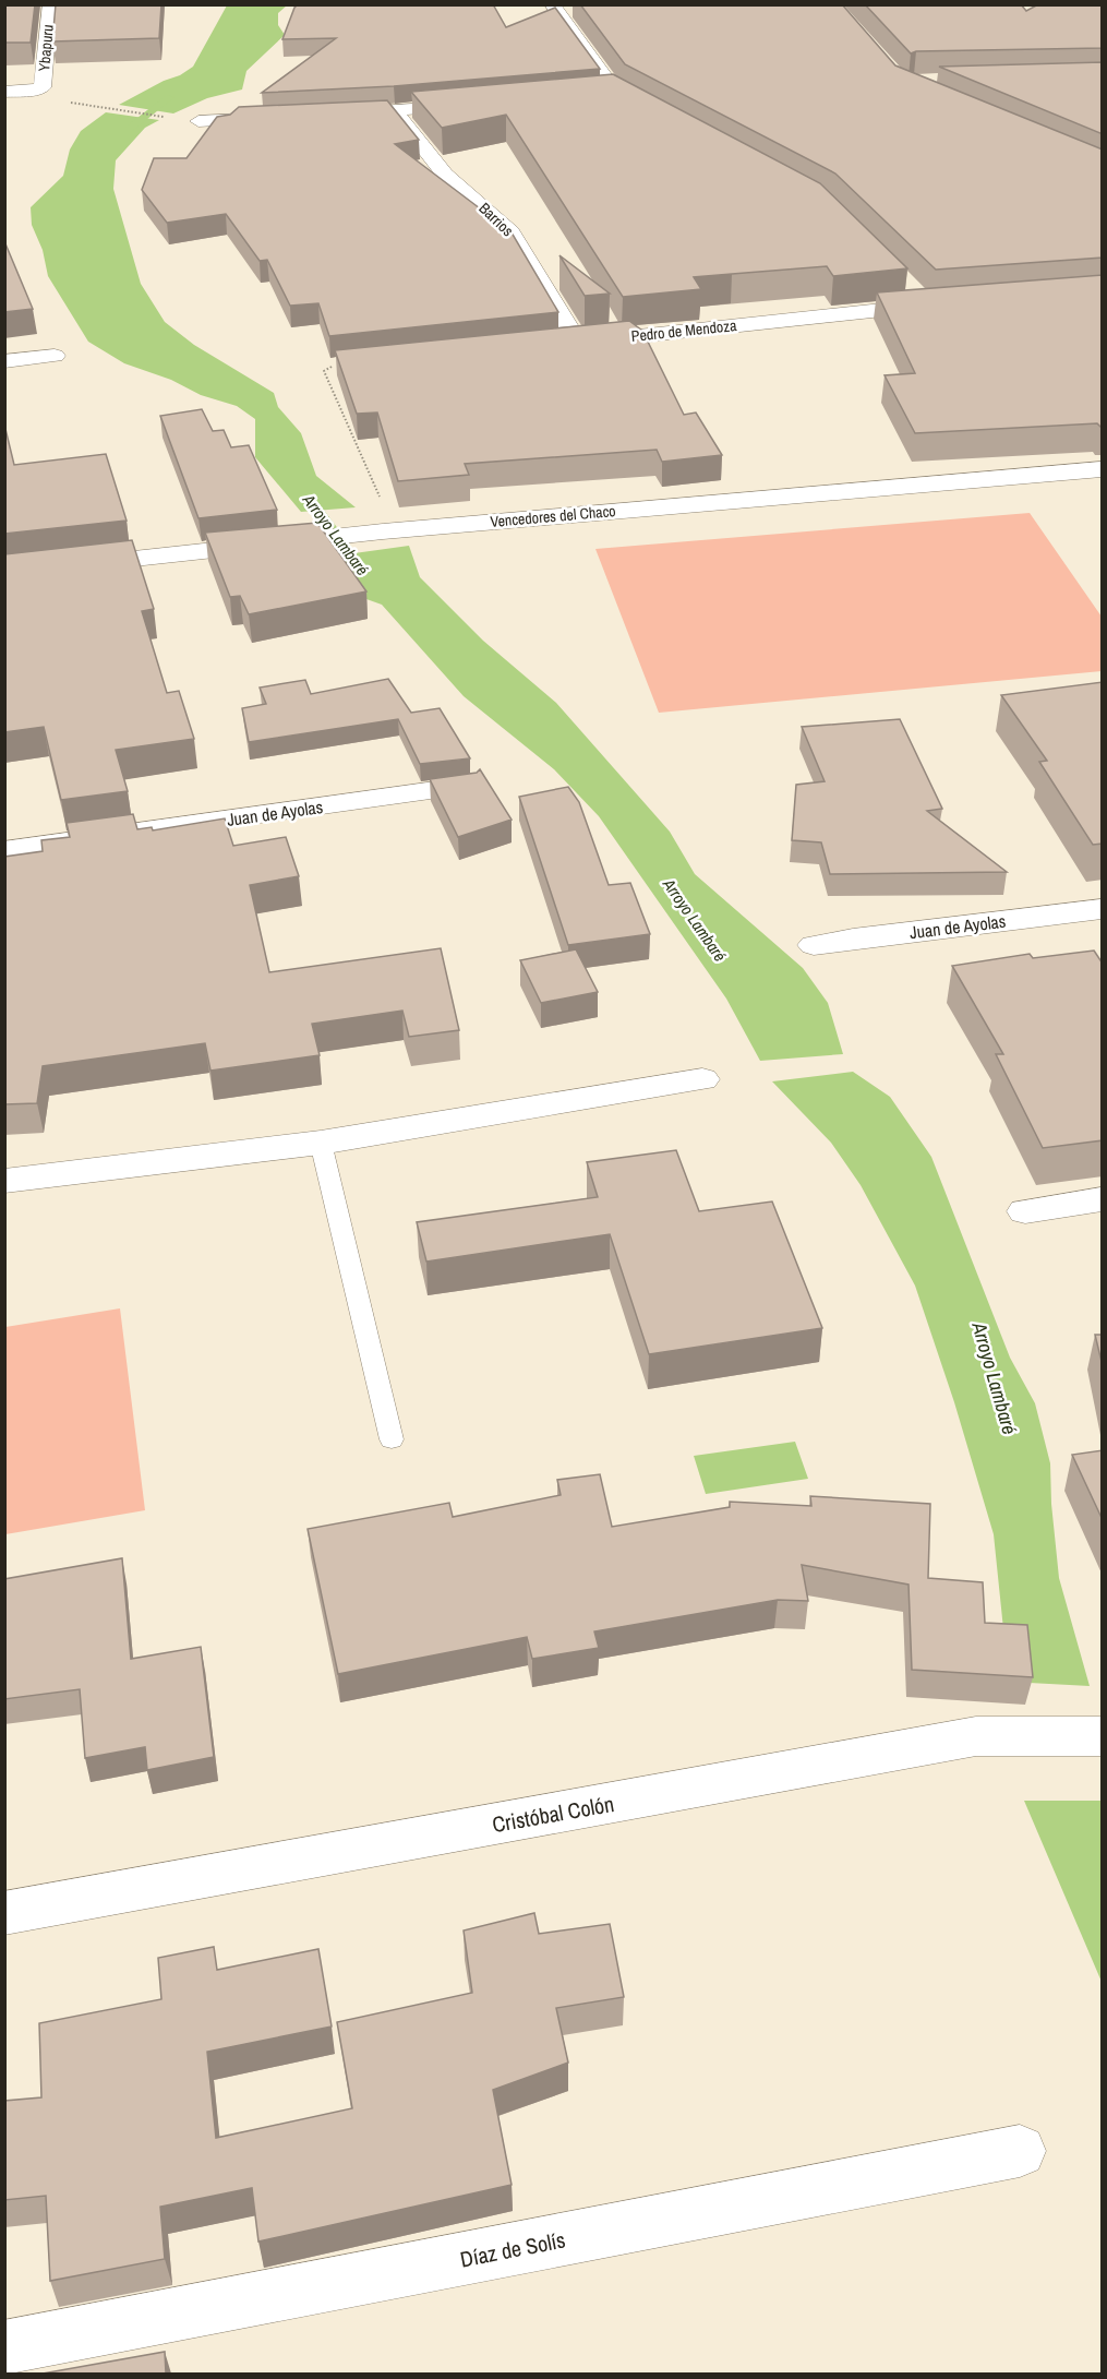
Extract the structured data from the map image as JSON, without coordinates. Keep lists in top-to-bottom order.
{
  "streets": {
    "street": [
      "Ybapuru",
      "Barrios",
      "Pedro de Mendoza",
      "Vencedores del Chaco",
      "Juan de Ayolas",
      "Cristóbal Colón",
      "Díaz de Solís"
    ]
  },
  "crossings": [
    ["Barrios", "Pedro de Mendoza"]
  ],
  "water": ["Arroyo Lambaré"]
}
